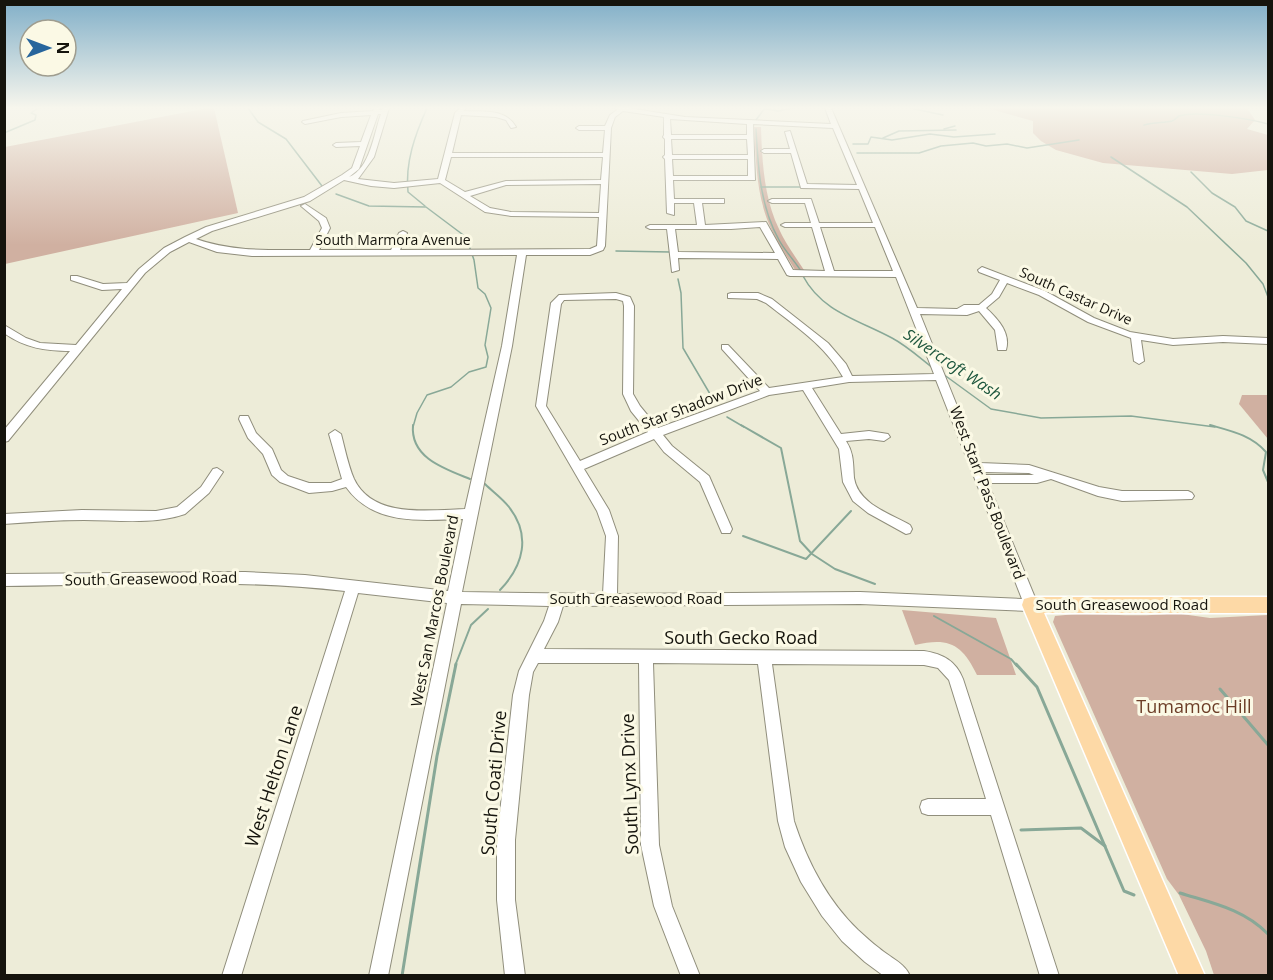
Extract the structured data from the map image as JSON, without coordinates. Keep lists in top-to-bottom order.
{
  "streets": {
    "main road": ["West Starr Pass Boulevard", "South Greasewood Road"],
    "street": [
      "South Marmora Avenue",
      "South Castar Drive",
      "South Star Shadow Drive",
      "West San Marcos Boulevard",
      "South Gecko Road",
      "West Helton Lane",
      "South Coati Drive",
      "South Lynx Drive"
    ]
  },
  "crossings": [
    ["South Marmora Avenue", "West San Marcos Boulevard"],
    ["South Star Shadow Drive", "West Starr Pass Boulevard"],
    ["West Starr Pass Boulevard", "South Greasewood Road"],
    ["South Greasewood Road", "West San Marcos Boulevard"],
    ["South Greasewood Road", "West Helton Lane"],
    ["South Greasewood Road", "South Coati Drive"],
    ["South Gecko Road", "South Coati Drive"],
    ["South Gecko Road", "South Lynx Drive"]
  ],
  "water": ["Silvercroft Wash"],
  "parks": ["Tumamoc Hill"],
  "north": "right"
}
